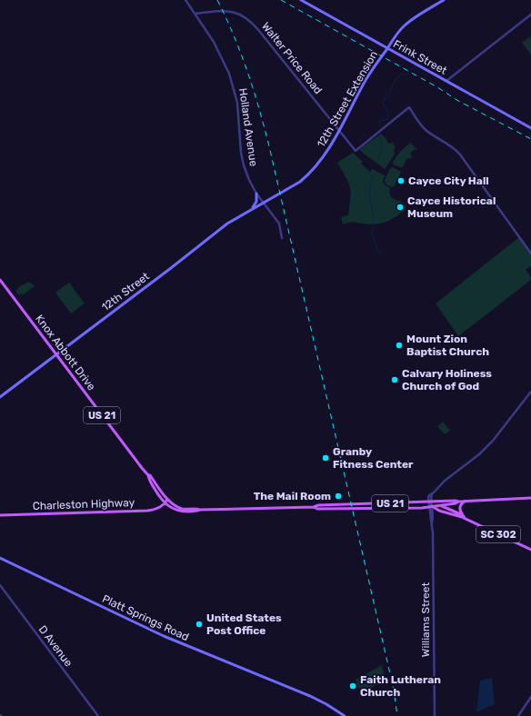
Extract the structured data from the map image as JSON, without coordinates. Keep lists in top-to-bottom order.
{
  "streets": {
    "main road": [
      "Frink Street",
      "12th Street Extension",
      "12th Street",
      "Knox Abbott Drive",
      "US 21",
      "Charleston Highway",
      "SC 302",
      "Platt Springs Road"
    ],
    "street": [
      "Walter Price Road",
      "Holland Avenue",
      "Williams Street",
      "D Avenue"
    ]
  },
  "crossings": [
    ["Frink Street", "12th Street Extension"],
    ["Walter Price Road", "12th Street Extension"],
    ["Walter Price Road", "Holland Avenue"],
    ["12th Street Extension", "Holland Avenue"],
    ["12th Street Extension", "12th Street"],
    ["Holland Avenue", "12th Street"],
    ["12th Street", "Knox Abbott Drive"],
    ["Knox Abbott Drive", "US 21"],
    ["US 21", "Charleston Highway"],
    ["US 21", "SC 302"],
    ["US 21", "Williams Street"],
    ["SC 302", "Williams Street"]
  ],
  "places": [
    "Cayce City Hall",
    "Cayce Historical Museum",
    "Mount Zion Baptist Church",
    "Calvary Holiness Church of God",
    "Granby Fitness Center",
    "The Mail Room",
    "United States Post Office",
    "Faith Lutheran Church"
  ]
}
